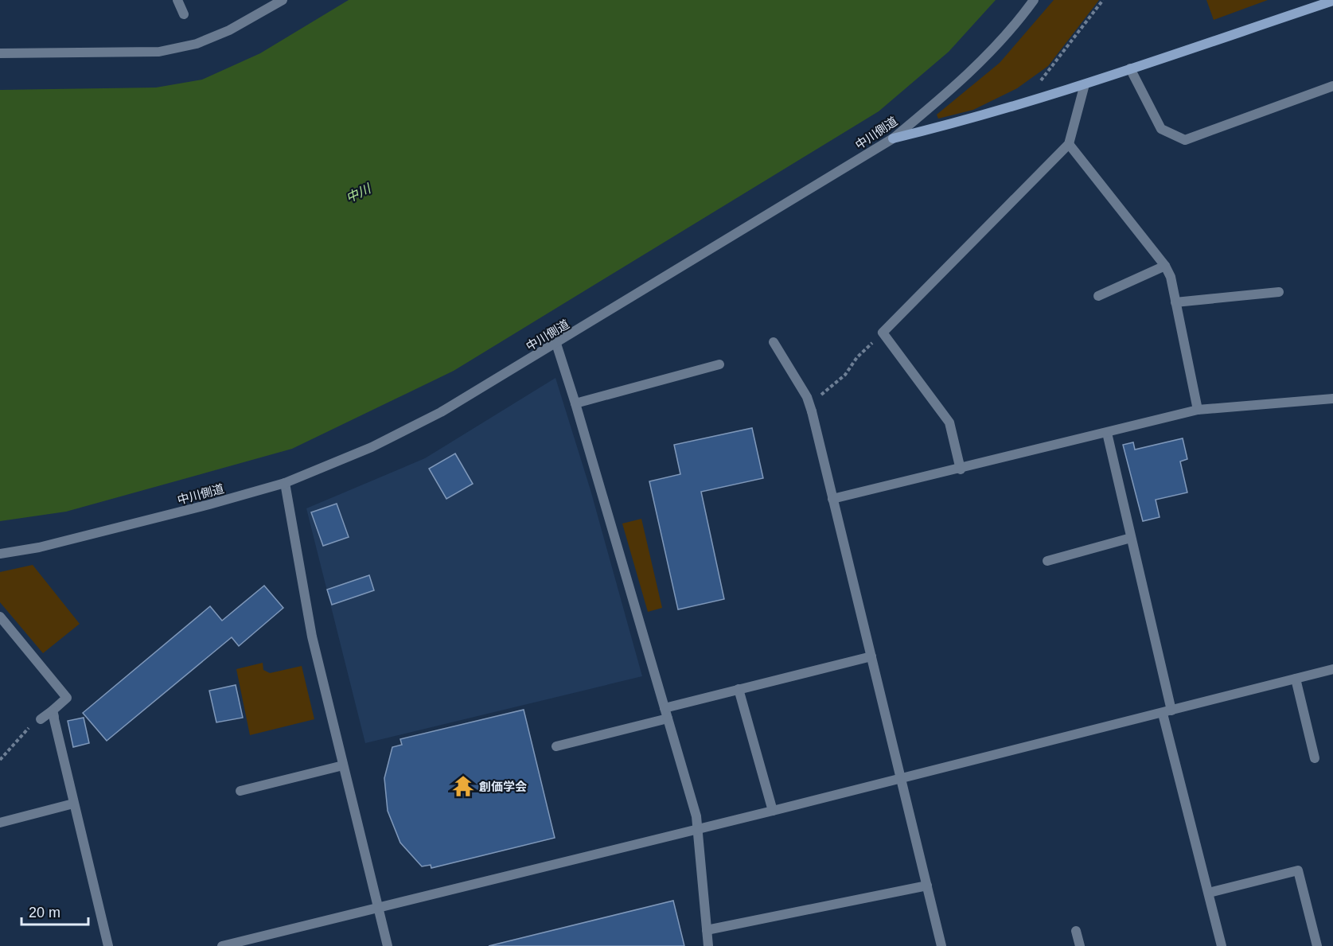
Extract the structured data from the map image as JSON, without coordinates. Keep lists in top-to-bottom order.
{
  "streets": {
    "street": ["中川側道"]
  },
  "water": ["中川"],
  "places": {
    "temple": ["創価学会"]
  },
  "scale_bar": "20 m"
}
